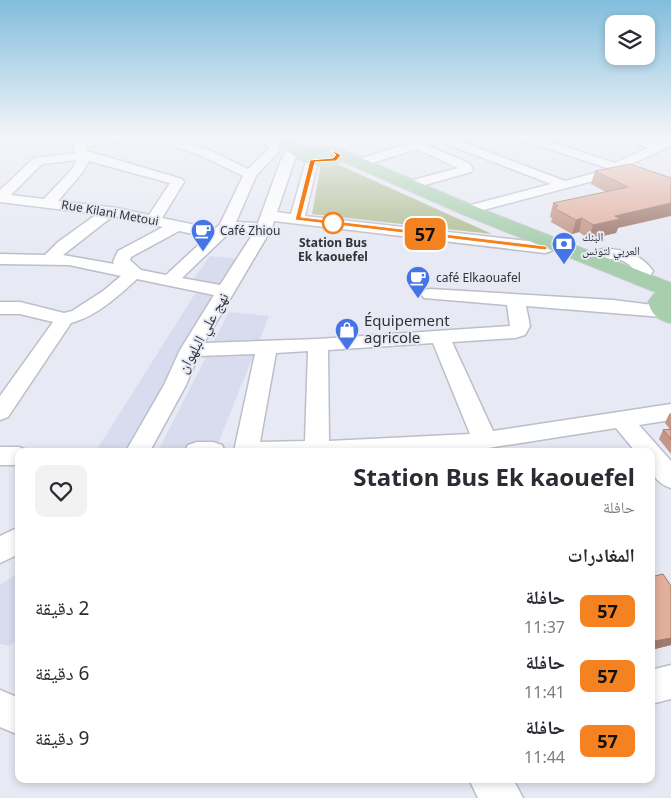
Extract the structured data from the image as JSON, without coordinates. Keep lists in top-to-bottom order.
{
  "streets": {
    "street": ["Rue Kilani Metoui", "نهج علي البلهوان"]
  },
  "crossings": [
    ["Rue Kilani Metoui", "نهج علي البلهوان"]
  ],
  "places": {
    "other": ["Station Bus Ek kaouefel"],
    "cafe": ["Café Zhiou", "café Elkaouafel"],
    "bank": ["البنك العربي لتونس"],
    "shop": ["Équipement agricole"]
  },
  "lines": ["bus line 57"],
  "page": {
    "on_map": "57",
    "heading": [
      ["Station Bus Ek kaouefel", "حافلة"],
      "المغادرات"
    ],
    "list": [
      {
        "mark": "57",
        "name": "حافلة",
        "note": "11:37",
        "value": "2 دقيقة"
      },
      {
        "mark": "57",
        "name": "حافلة",
        "note": "11:41",
        "value": "6 دقيقة"
      },
      {
        "mark": "57",
        "name": "حافلة",
        "note": "11:44",
        "value": "9 دقيقة"
      }
    ]
  }
}
